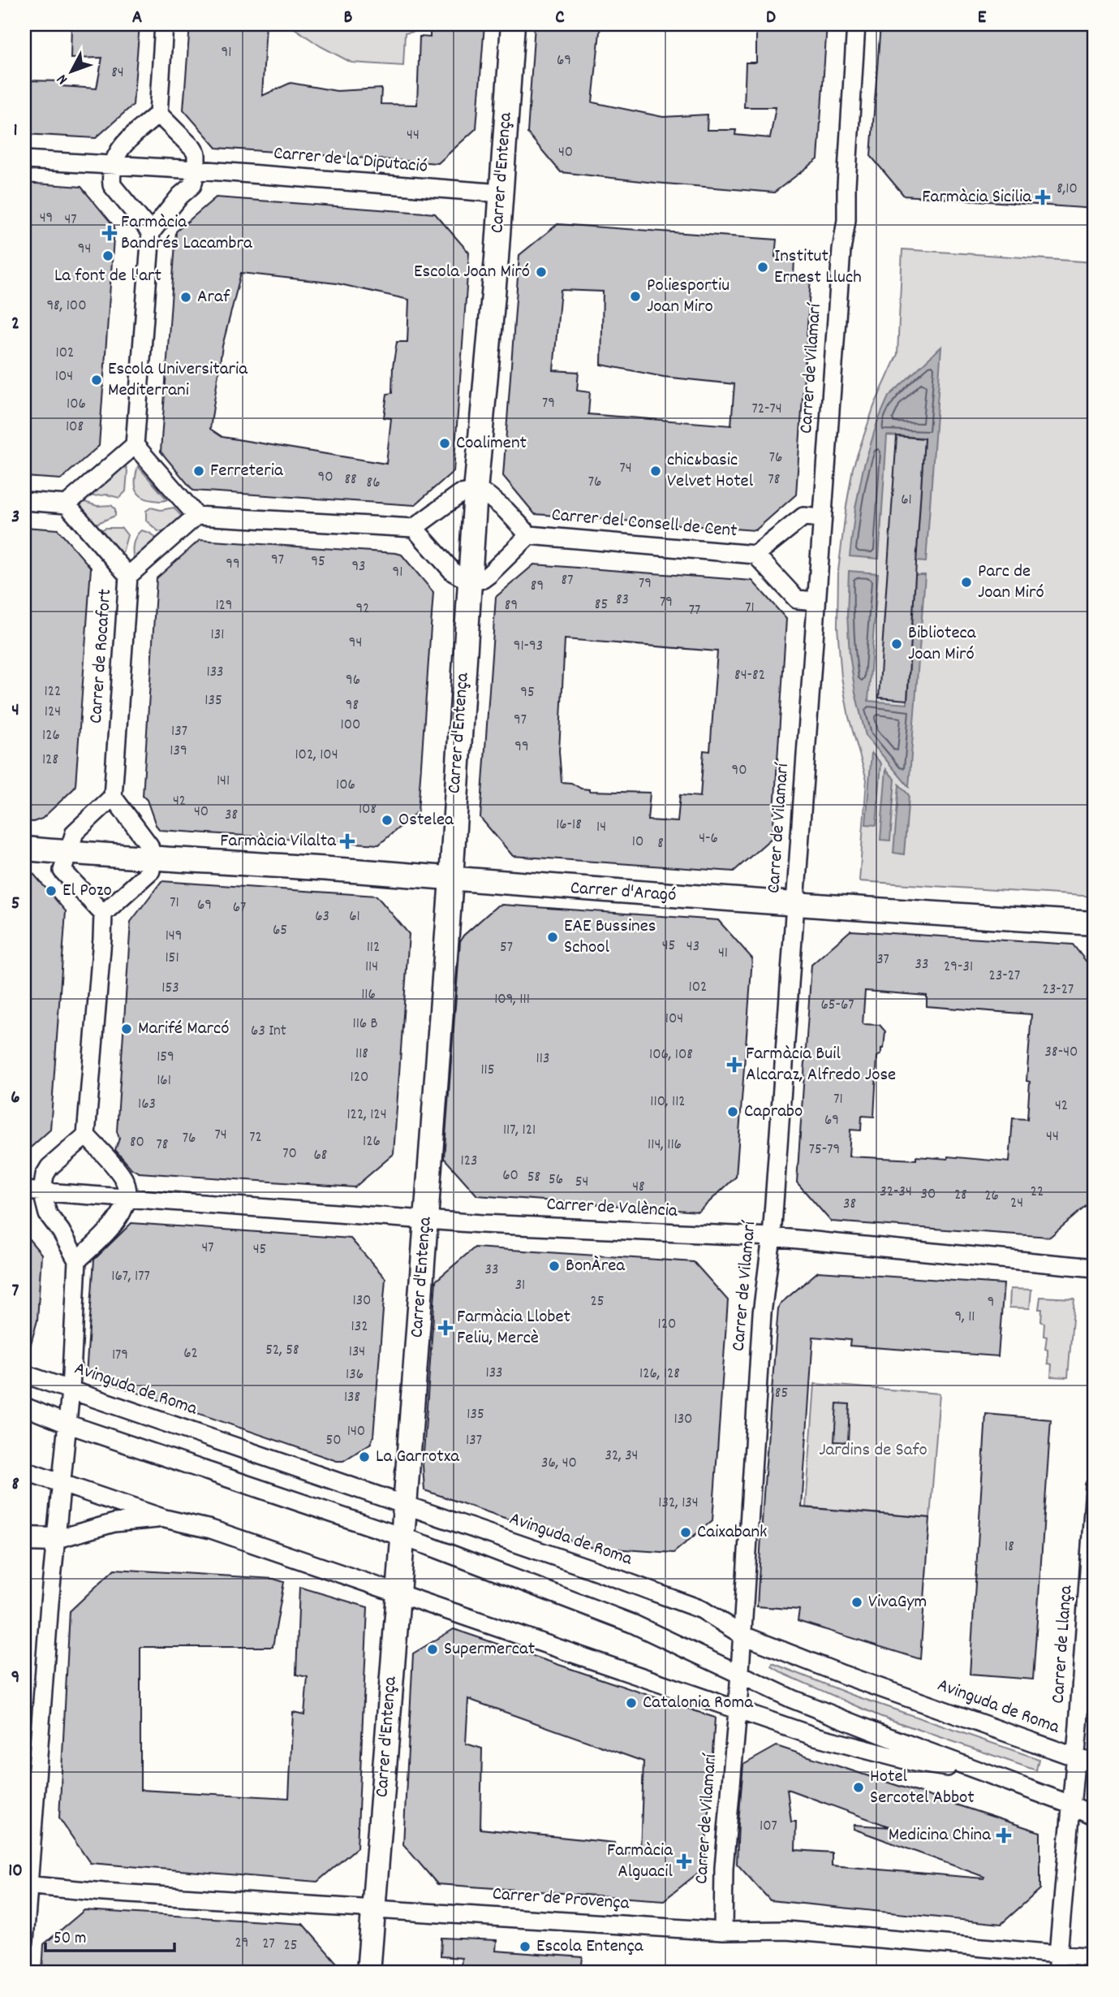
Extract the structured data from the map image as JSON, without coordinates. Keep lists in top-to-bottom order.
{
  "streets": {
    "main road": ["Carrer d'Entença", "Carrer d'Aragó"],
    "street": [
      "Carrer de la Diputació",
      "Carrer de Vilamarí",
      "Carrer del Consell de Cent",
      "Carrer de Rocafort",
      "Carrer de València",
      "Avinguda de Roma",
      "Carrer de Llança",
      "Carrer de Provença"
    ]
  },
  "crossings": [
    ["Carrer de la Diputació", "Carrer d'Entença"],
    ["Carrer d'Entença", "Carrer del Consell de Cent"],
    ["Carrer d'Entença", "Carrer d'Aragó"],
    ["Carrer d'Entença", "Carrer de València"],
    ["Carrer d'Entença", "Avinguda de Roma"],
    ["Carrer d'Entença", "Carrer de Provença"],
    ["Carrer de Vilamarí", "Carrer del Consell de Cent"],
    ["Carrer de Vilamarí", "Carrer d'Aragó"],
    ["Carrer de Vilamarí", "Carrer de València"],
    ["Carrer de Vilamarí", "Avinguda de Roma"],
    ["Carrer de Vilamarí", "Carrer de Provença"],
    ["Avinguda de Roma", "Carrer de Llança"],
    ["Carrer de Llança", "Carrer de Provença"]
  ],
  "parks": ["Jardins de Safo"],
  "places": {
    "health": [
      "Farmàcia Sicilia",
      "Farmàcia Bandrés Lacambra",
      "Farmàcia Vilalta",
      "Farmàcia Buil Alcaraz, Alfredo Jose",
      "Farmàcia Llobet Feliu, Mercè",
      "Medicina China",
      "Farmàcia Alguacil"
    ],
    "other": [
      "La font de l'art",
      "Institut Ernest Lluch",
      "Escola Joan Miró",
      "Poliesportiu Joan Miro",
      "Araf",
      "Escola Universitaria Mediterrani",
      "Coaliment",
      "Ferreteria",
      "chic&basic Velvet Hotel",
      "Parc de Joan Miró",
      "Biblioteca Joan Miró",
      "Ostelea",
      "El Pozo",
      "EAE Bussines School",
      "Marifé Marcó",
      "Caprabo",
      "BonÀrea",
      "La Garrotxa",
      "Caixabank",
      "VivaGym",
      "Supermercat",
      "Catalonia Roma",
      "Hotel Sercotel Abbot",
      "Escola Entença"
    ]
  },
  "house_numbers": [
    "91",
    "69",
    "84",
    "44",
    "40",
    "8,10",
    "49",
    "47",
    "94",
    "98, 100",
    "102",
    "104",
    "79",
    "106",
    "72-74",
    "108",
    "76",
    "74",
    "90",
    "88",
    "78",
    "76",
    "86",
    "61",
    "97",
    "95",
    "99",
    "93",
    "91",
    "87",
    "79",
    "89",
    "83",
    "79",
    "85",
    "129",
    "89",
    "71",
    "92",
    "77",
    "131",
    "94",
    "91-93",
    "133",
    "84-82",
    "96",
    "122",
    "95",
    "135",
    "98",
    "124",
    "97",
    "100",
    "137",
    "126",
    "99",
    "139",
    "102, 104",
    "128",
    "90",
    "141",
    "106",
    "42",
    "108",
    "40",
    "38",
    "16-18",
    "14",
    "4-6",
    "10",
    "8",
    "71",
    "69",
    "67",
    "63",
    "61",
    "65",
    "149",
    "45",
    "43",
    "112",
    "57",
    "41",
    "151",
    "37",
    "33",
    "114",
    "29-31",
    "23-27",
    "102",
    "153",
    "23-27",
    "116",
    "109, 111",
    "65-67",
    "104",
    "116 B",
    "63 Int",
    "38-40",
    "118",
    "106, 108",
    "159",
    "113",
    "115",
    "120",
    "161",
    "71",
    "110, 112",
    "163",
    "42",
    "122, 124",
    "69",
    "117, 121",
    "74",
    "44",
    "72",
    "76",
    "126",
    "80",
    "78",
    "114, 116",
    "75-79",
    "70",
    "68",
    "123",
    "60",
    "58",
    "56",
    "54",
    "48",
    "32-34",
    "22",
    "30",
    "28",
    "26",
    "24",
    "38",
    "47",
    "45",
    "33",
    "167, 177",
    "31",
    "130",
    "25",
    "9",
    "9, 11",
    "120",
    "132",
    "52, 58",
    "134",
    "62",
    "179",
    "133",
    "126, 128",
    "136",
    "85",
    "138",
    "135",
    "130",
    "140",
    "50",
    "137",
    "32, 34",
    "36, 40",
    "132, 134",
    "18",
    "107",
    "29",
    "27",
    "25"
  ],
  "scale_bar": "50 m",
  "north": "bottom left",
  "grid": {
    "columns": [
      "A",
      "B",
      "C",
      "D",
      "E"
    ],
    "rows": [
      "1",
      "2",
      "3",
      "4",
      "5",
      "6",
      "7",
      "8",
      "9",
      "10"
    ]
  }
}
